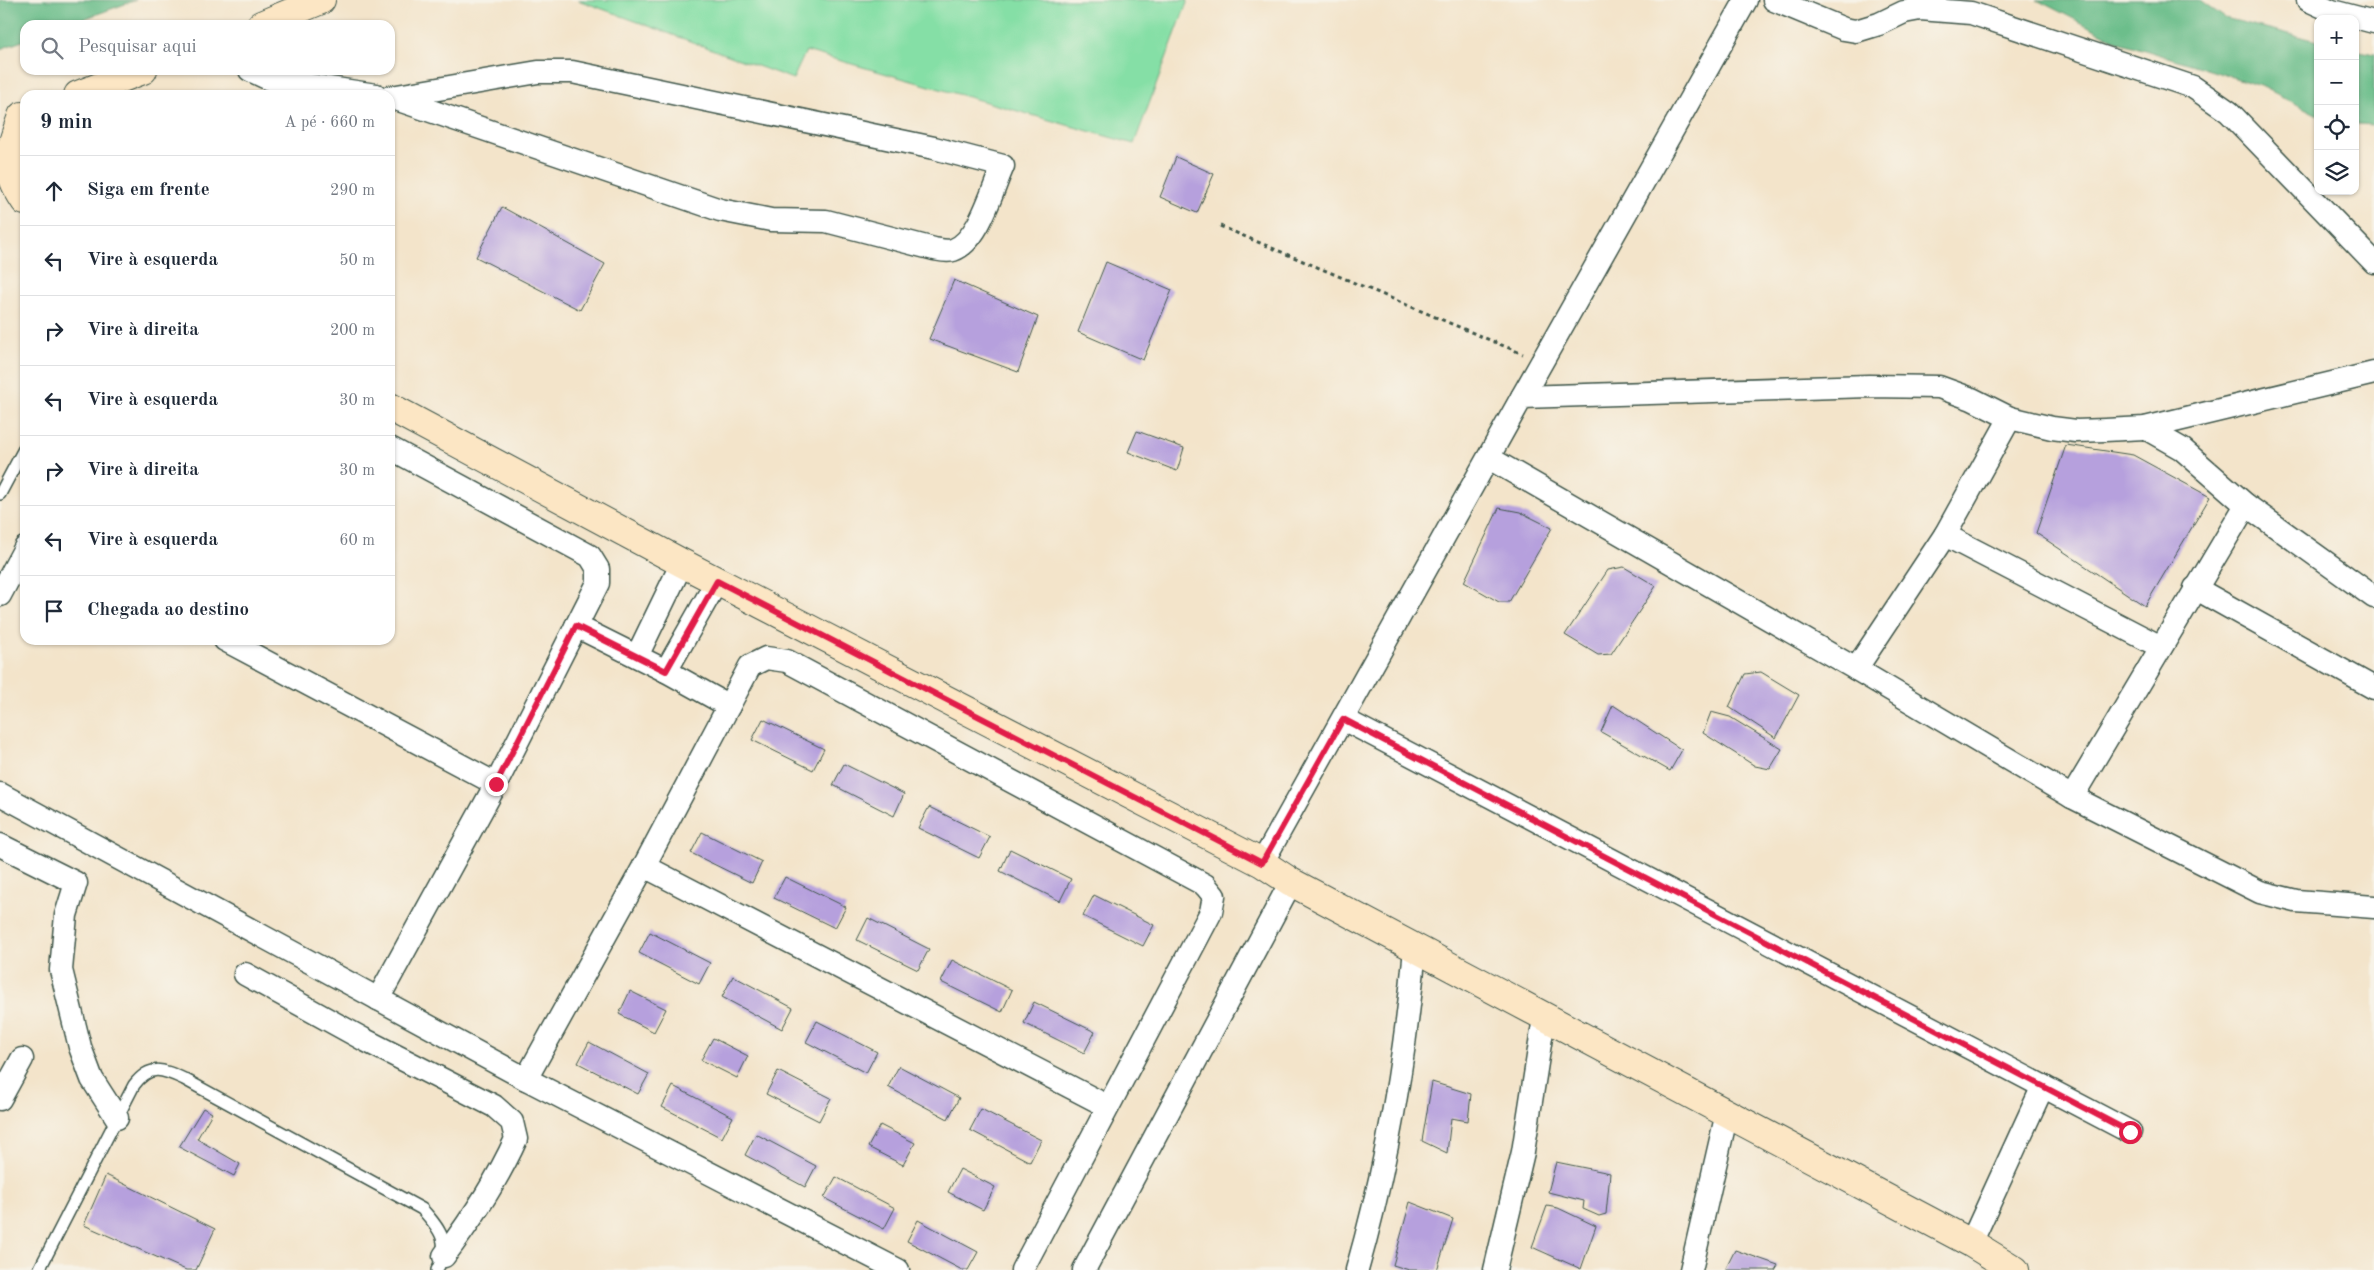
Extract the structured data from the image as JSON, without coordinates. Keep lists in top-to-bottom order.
{
  "page": {
    "map_buttons": ["+", "−"],
    "search": "Pesquisar aqui",
    "heading": ["9 min", "A pé · 660 m"],
    "list": [
      ["Siga em frente", "290 m"],
      ["Vire à esquerda", "50 m"],
      ["Vire à direita", "200 m"],
      ["Vire à esquerda", "30 m"],
      ["Vire à direita", "30 m"],
      ["Vire à esquerda", "60 m"],
      "Chegada ao destino"
    ]
  }
}
